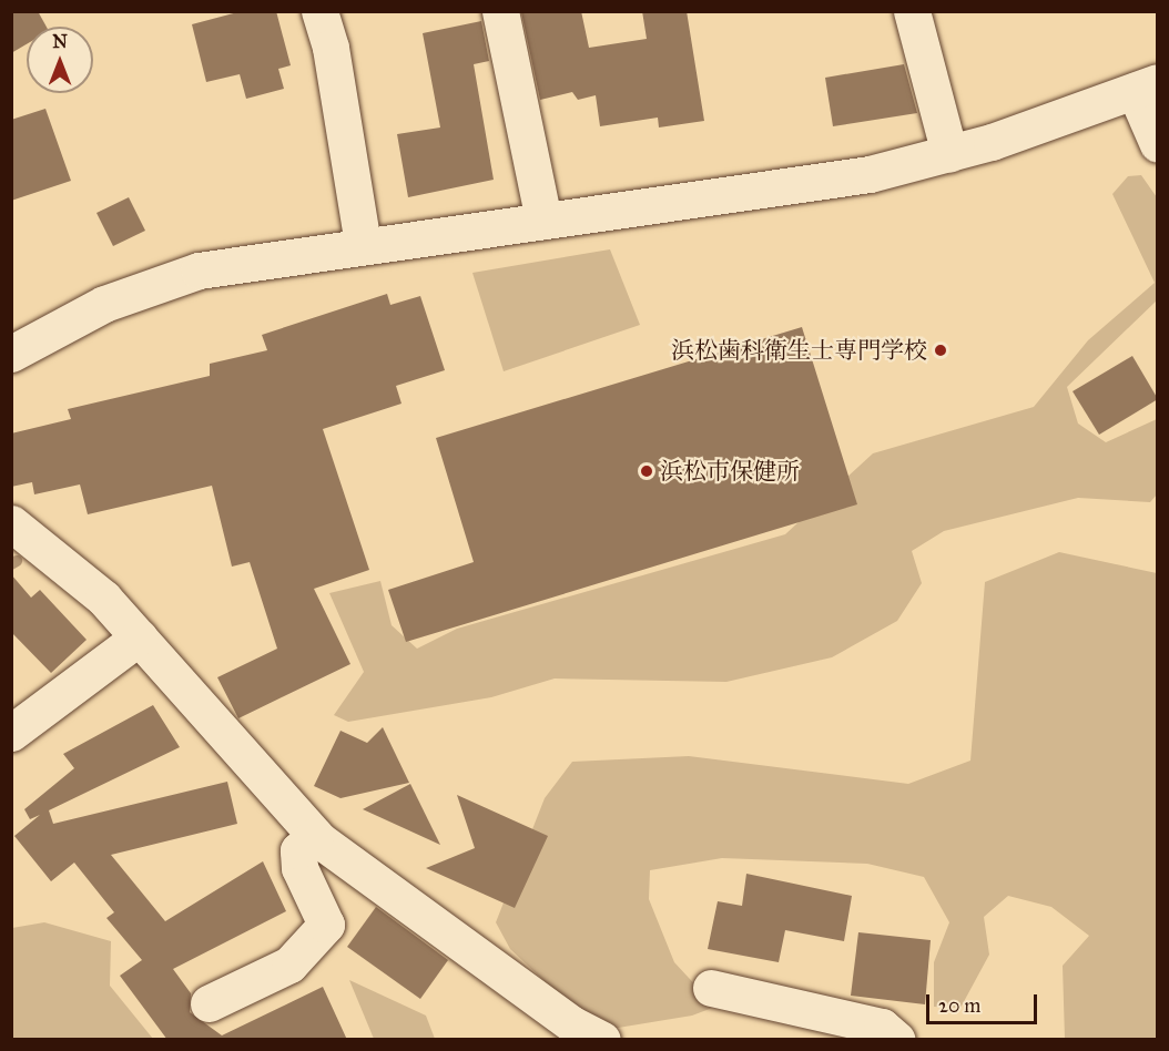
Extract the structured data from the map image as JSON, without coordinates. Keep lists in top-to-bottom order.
{
  "places": ["浜松歯科衛生士専門学校", "浜松市保健所"],
  "scale_bar": "20 m",
  "north": "top"
}
